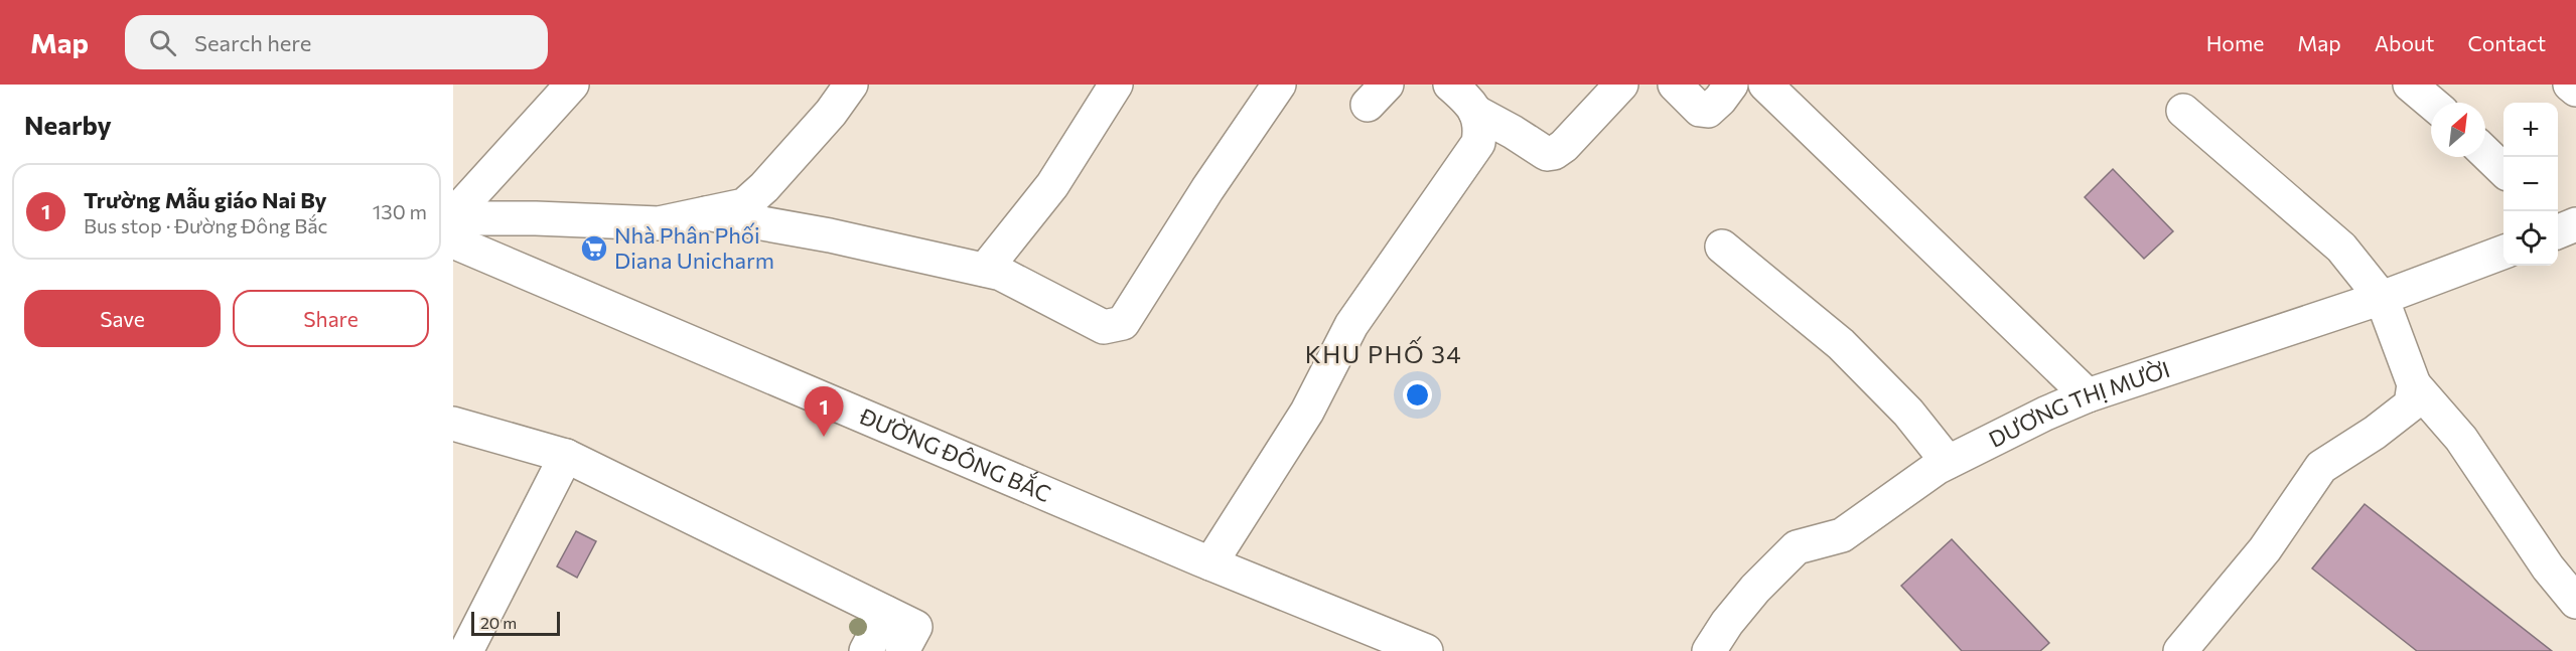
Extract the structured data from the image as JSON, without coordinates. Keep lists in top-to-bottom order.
{
  "streets": {
    "street": ["DƯƠNG THỊ MƯỜI", "ĐƯỜNG ĐÔNG BẮC"]
  },
  "districts": ["KHU PHỐ 34"],
  "places": {
    "supermarket": ["Nhà Phân Phối Diana Unicharm"]
  },
  "scale_bar": "20 m",
  "north": "top right",
  "page": {
    "header": "Map",
    "search": "Search here",
    "nav": [
      "Home",
      "Map",
      "About",
      "Contact"
    ],
    "heading": "Nearby",
    "map_buttons": ["+", "−"],
    "list": [
      {
        "mark": "1",
        "name": "Trường Mẫu giáo Nai By",
        "note": "Bus stop · Đường Đông Bắc",
        "value": "130 m"
      }
    ],
    "buttons": ["Save", "Share"],
    "pins": "1",
    "scale": "20 m"
  }
}
